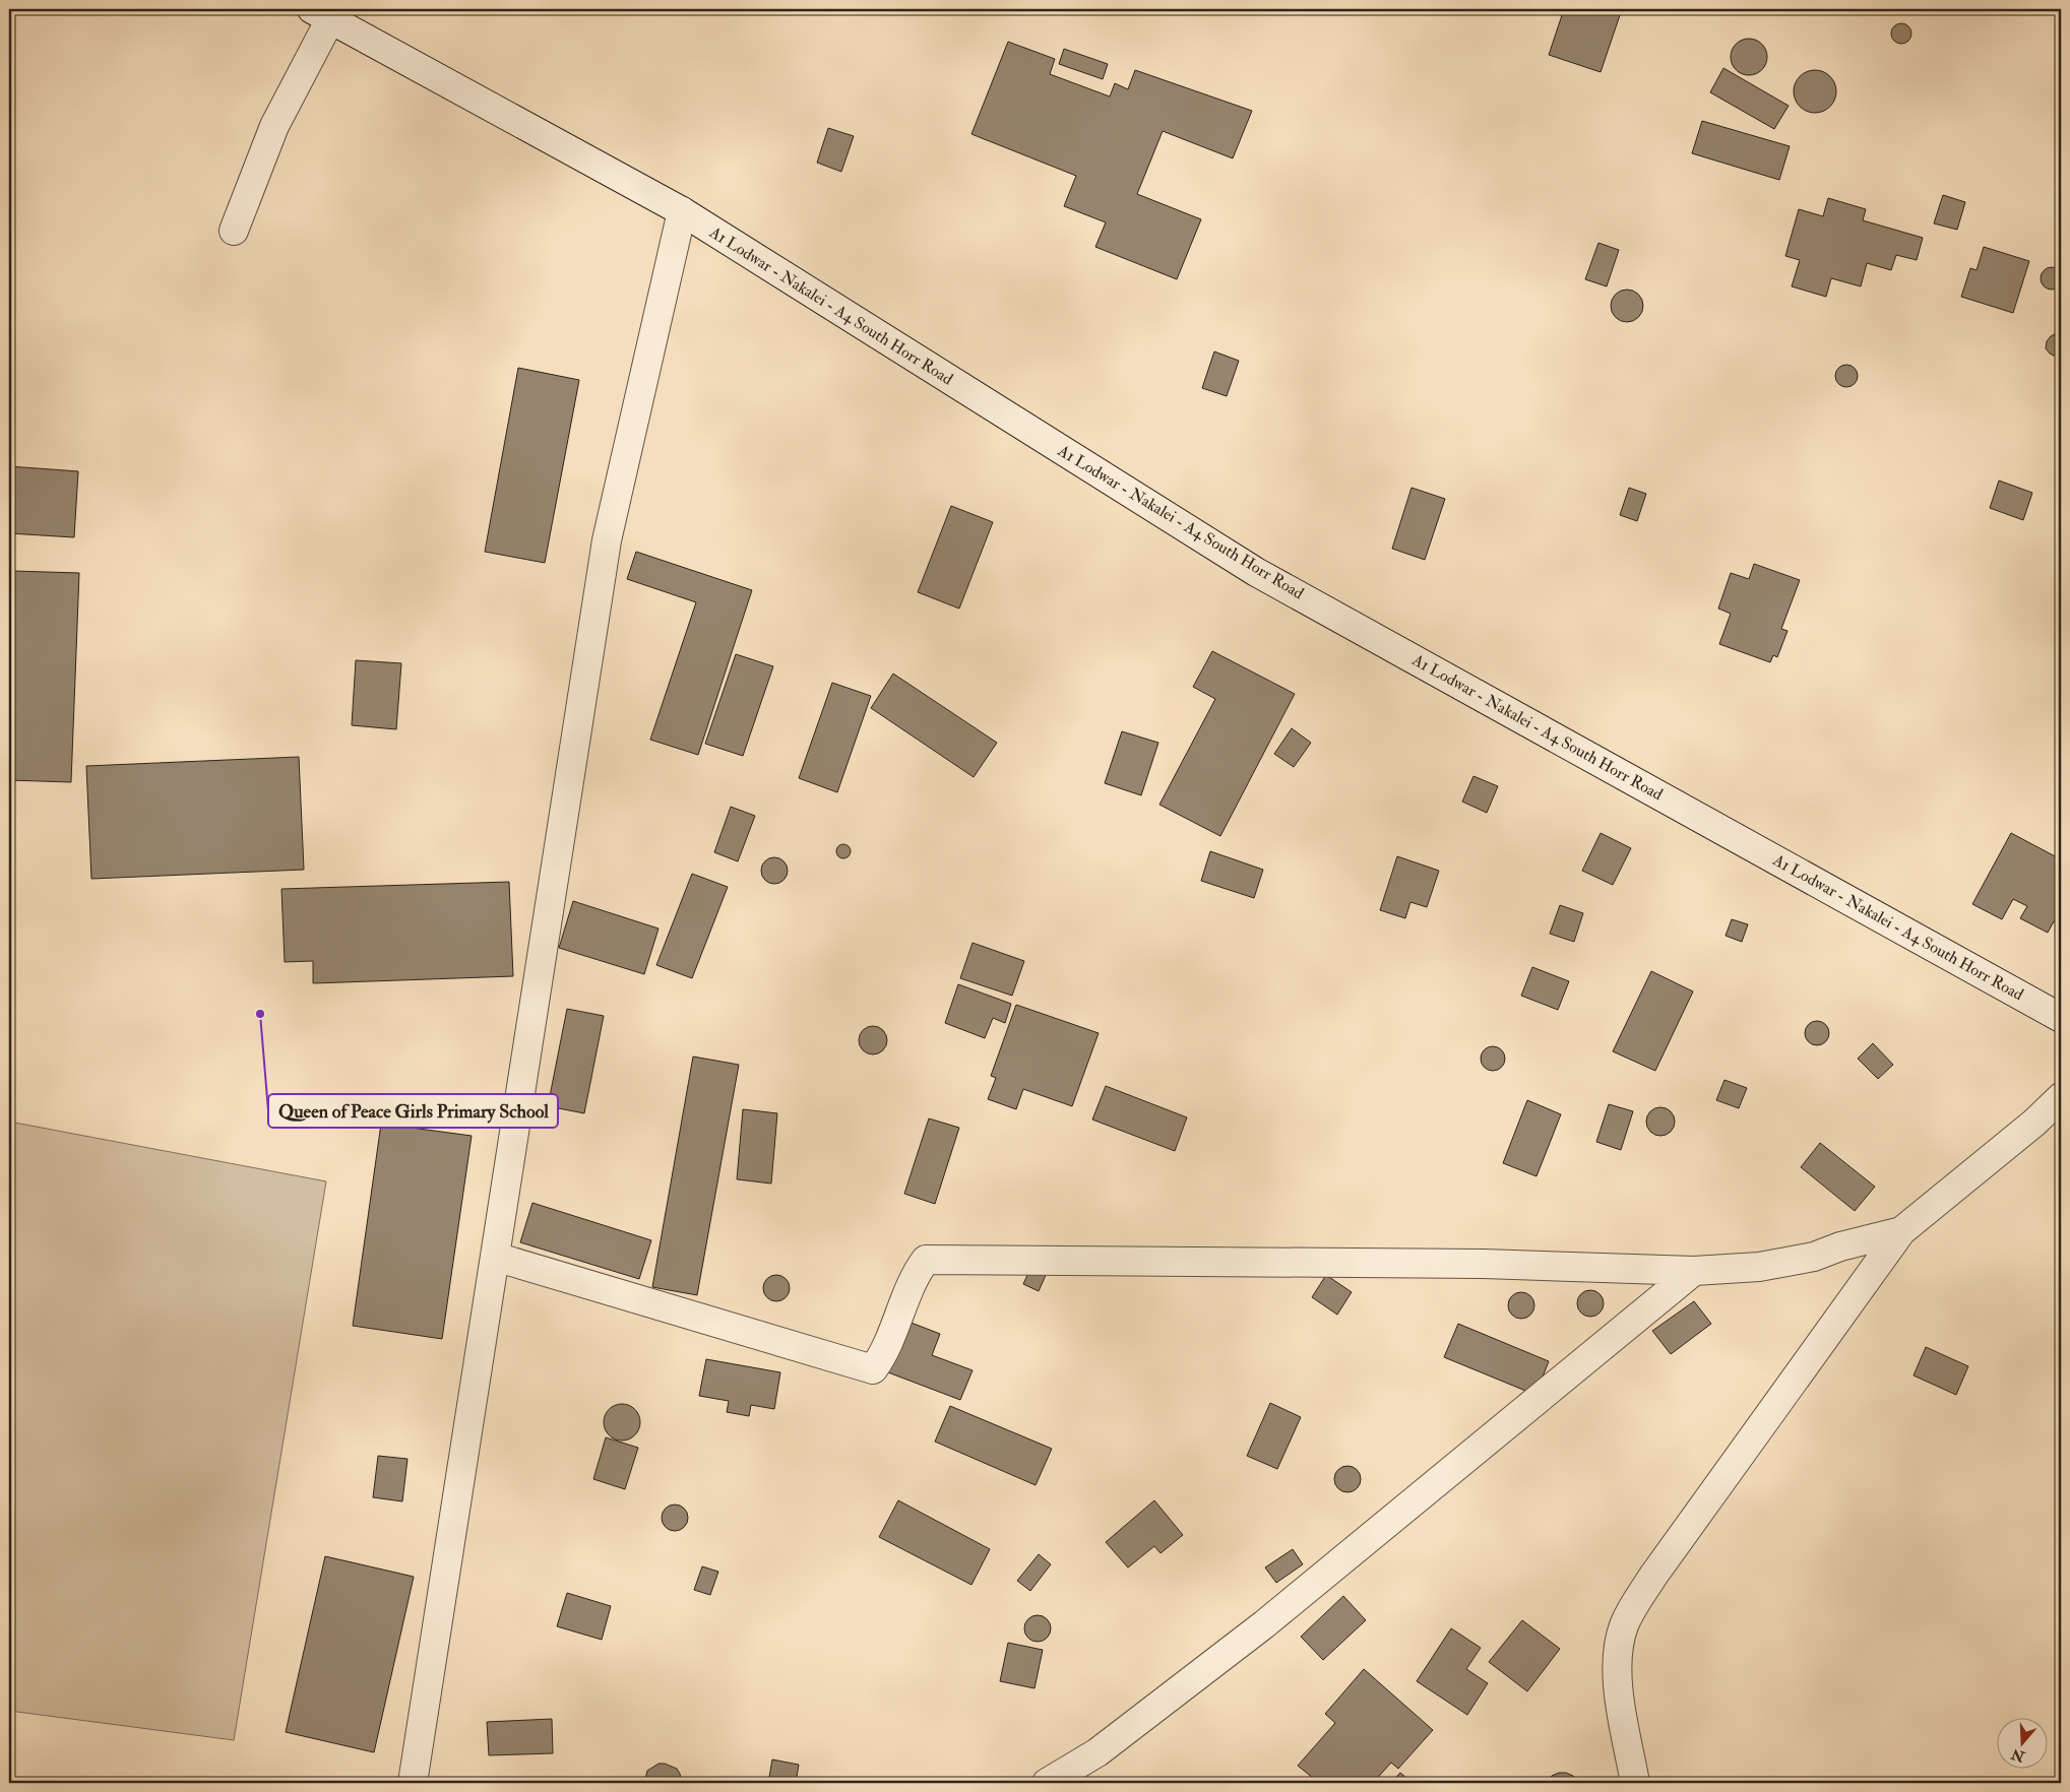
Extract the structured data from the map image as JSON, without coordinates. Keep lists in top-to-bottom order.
{
  "streets": {
    "street": ["A1 Lodwar - Nakalei - A4 South Horr Road"]
  },
  "places": ["Queen of Peace Girls Primary School"],
  "north": "bottom"
}
